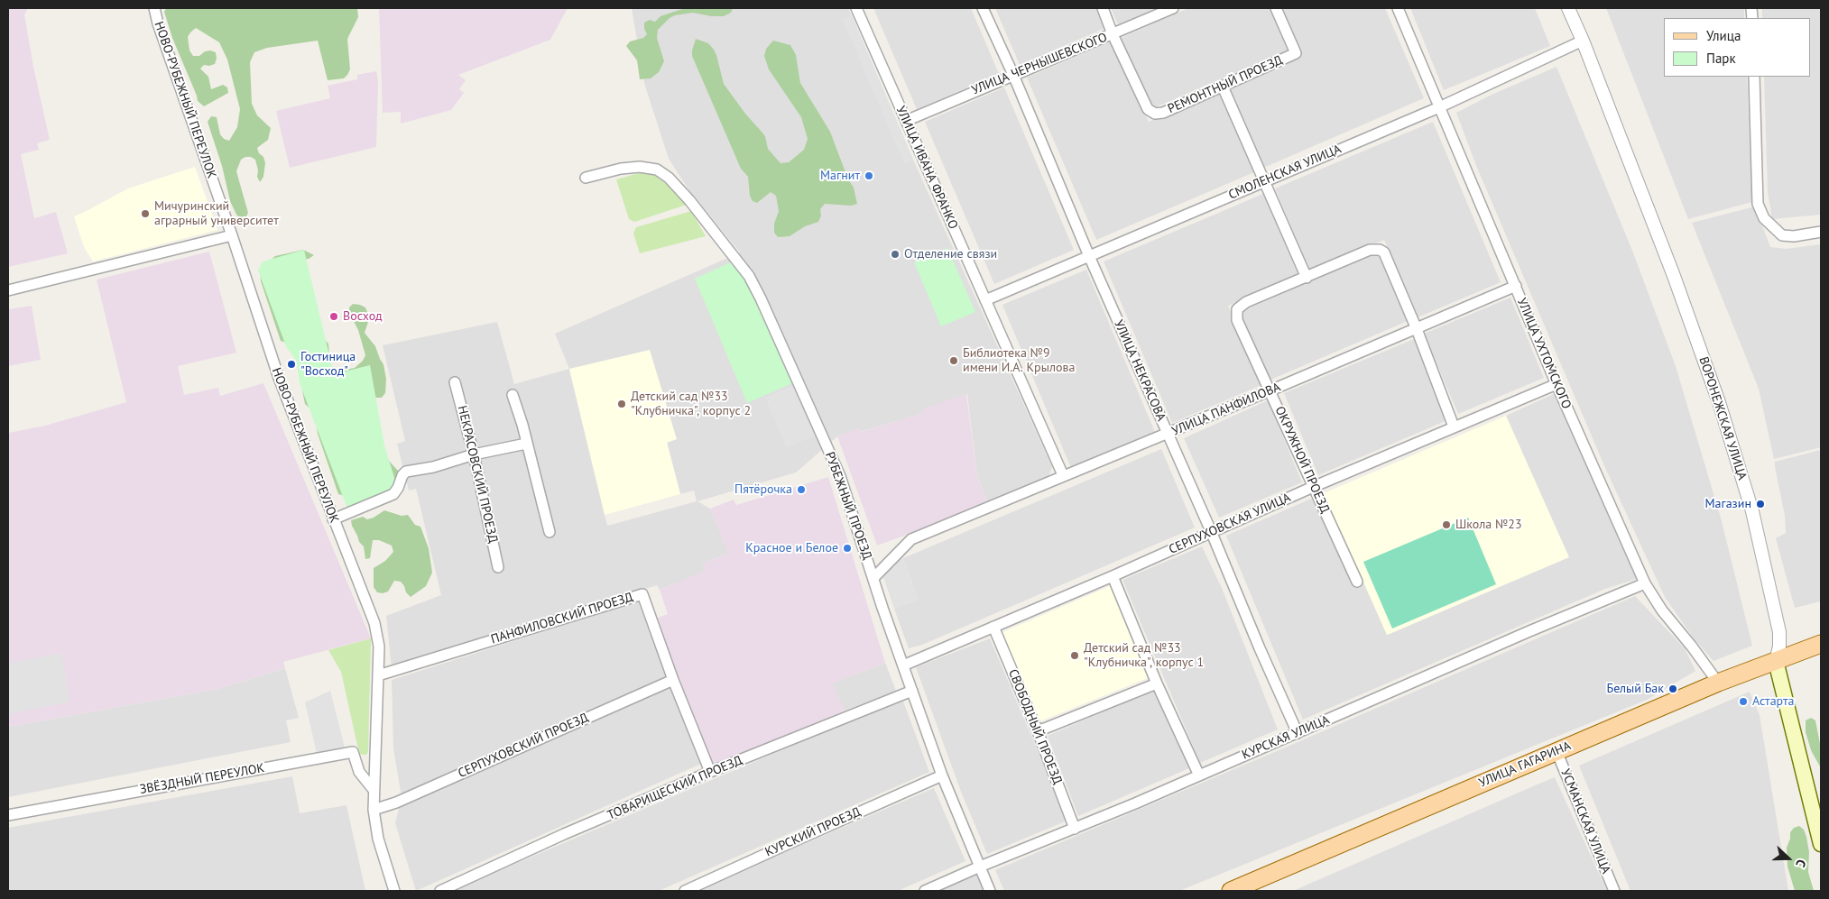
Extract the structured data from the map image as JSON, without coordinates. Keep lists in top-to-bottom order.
{
  "streets": {
    "main road": ["ВОРОНЕЖСКАЯ УЛИЦА", "УЛИЦА ГАГАРИНА"],
    "street": [
      "УЛИЦА ЧЕРНЫШЕВСКОГО",
      "РЕМОНТНЫЙ ПРОЕЗД",
      "НОВО-РУБЕЖНЫЙ ПЕРЕУЛОК",
      "УЛИЦА ИВАНА ФРАНКО",
      "СМОЛЕНСКАЯ УЛИЦА",
      "УЛИЦА УХТОМСКОГО",
      "УЛИЦА НЕКРАСОВА",
      "УЛИЦА ПАНФИЛОВА",
      "ОКРУЖНОЙ ПРОЕЗД",
      "НЕКРАСОВСКИЙ ПРОЕЗД",
      "РУБЕЖНЫЙ ПРОЕЗД",
      "СЕРПУХОВСКАЯ УЛИЦА",
      "ПАНФИЛОВСКИЙ ПРОЕЗД",
      "СВОБОДНЫЙ ПРОЕЗД",
      "КУРСКАЯ УЛИЦА",
      "СЕРПУХОВСКИЙ ПРОЕЗД",
      "ЗВЁЗДНЫЙ ПЕРЕУЛОК",
      "ТОВАРИЩЕСКИЙ ПРОЕЗД",
      "УСМАНСКАЯ УЛИЦА",
      "КУРСКИЙ ПРОЕЗД"
    ]
  },
  "crossings": [
    ["УЛИЦА ЧЕРНЫШЕВСКОГО", "РЕМОНТНЫЙ ПРОЕЗД"],
    ["УЛИЦА ЧЕРНЫШЕВСКОГО", "УЛИЦА ИВАНА ФРАНКО"],
    ["УЛИЦА ЧЕРНЫШЕВСКОГО", "УЛИЦА НЕКРАСОВА"],
    ["НОВО-РУБЕЖНЫЙ ПЕРЕУЛОК", "ПАНФИЛОВСКИЙ ПРОЕЗД"],
    ["НОВО-РУБЕЖНЫЙ ПЕРЕУЛОК", "СЕРПУХОВСКИЙ ПРОЕЗД"],
    ["НОВО-РУБЕЖНЫЙ ПЕРЕУЛОК", "ЗВЁЗДНЫЙ ПЕРЕУЛОК"],
    ["УЛИЦА ИВАНА ФРАНКО", "СМОЛЕНСКАЯ УЛИЦА"],
    ["УЛИЦА ИВАНА ФРАНКО", "УЛИЦА ПАНФИЛОВА"],
    ["СМОЛЕНСКАЯ УЛИЦА", "УЛИЦА УХТОМСКОГО"],
    ["СМОЛЕНСКАЯ УЛИЦА", "УЛИЦА НЕКРАСОВА"],
    ["СМОЛЕНСКАЯ УЛИЦА", "ВОРОНЕЖСКАЯ УЛИЦА"],
    ["УЛИЦА УХТОМСКОГО", "УЛИЦА ПАНФИЛОВА"],
    ["УЛИЦА УХТОМСКОГО", "СЕРПУХОВСКАЯ УЛИЦА"],
    ["УЛИЦА УХТОМСКОГО", "КУРСКАЯ УЛИЦА"],
    ["УЛИЦА УХТОМСКОГО", "УЛИЦА ГАГАРИНА"],
    ["УЛИЦА НЕКРАСОВА", "УЛИЦА ПАНФИЛОВА"],
    ["УЛИЦА НЕКРАСОВА", "СЕРПУХОВСКАЯ УЛИЦА"],
    ["УЛИЦА НЕКРАСОВА", "КУРСКАЯ УЛИЦА"],
    ["УЛИЦА ПАНФИЛОВА", "ОКРУЖНОЙ ПРОЕЗД"],
    ["УЛИЦА ПАНФИЛОВА", "РУБЕЖНЫЙ ПРОЕЗД"],
    ["ВОРОНЕЖСКАЯ УЛИЦА", "УЛИЦА ГАГАРИНА"],
    ["ОКРУЖНОЙ ПРОЕЗД", "СЕРПУХОВСКАЯ УЛИЦА"],
    ["РУБЕЖНЫЙ ПРОЕЗД", "СЕРПУХОВСКАЯ УЛИЦА"],
    ["РУБЕЖНЫЙ ПРОЕЗД", "КУРСКАЯ УЛИЦА"],
    ["РУБЕЖНЫЙ ПРОЕЗД", "ТОВАРИЩЕСКИЙ ПРОЕЗД"],
    ["РУБЕЖНЫЙ ПРОЕЗД", "КУРСКИЙ ПРОЕЗД"],
    ["СЕРПУХОВСКАЯ УЛИЦА", "СВОБОДНЫЙ ПРОЕЗД"],
    ["ПАНФИЛОВСКИЙ ПРОЕЗД", "СЕРПУХОВСКИЙ ПРОЕЗД"],
    ["ПАНФИЛОВСКИЙ ПРОЕЗД", "ТОВАРИЩЕСКИЙ ПРОЕЗД"],
    ["СВОБОДНЫЙ ПРОЕЗД", "КУРСКАЯ УЛИЦА"],
    ["УЛИЦА ГАГАРИНА", "УСМАНСКАЯ УЛИЦА"]
  ],
  "places": [
    "Магнит",
    "Мичуринский аграрный университет",
    "Отделение связи",
    "Восход",
    "Библиотека №9 имени И.А. Крылова",
    "Гостиница \"Восход\"",
    "Детский сад №33 \"Клубничка\", корпус 2",
    "Пятёрочка",
    "Магазин",
    "Школа №23",
    "Красное и Белое",
    "Детский сад №33 \"Клубничка\", корпус 1",
    "Белый Бак",
    "Астарта"
  ],
  "legend": ["Улица", "Парк"],
  "north": "right"
}
